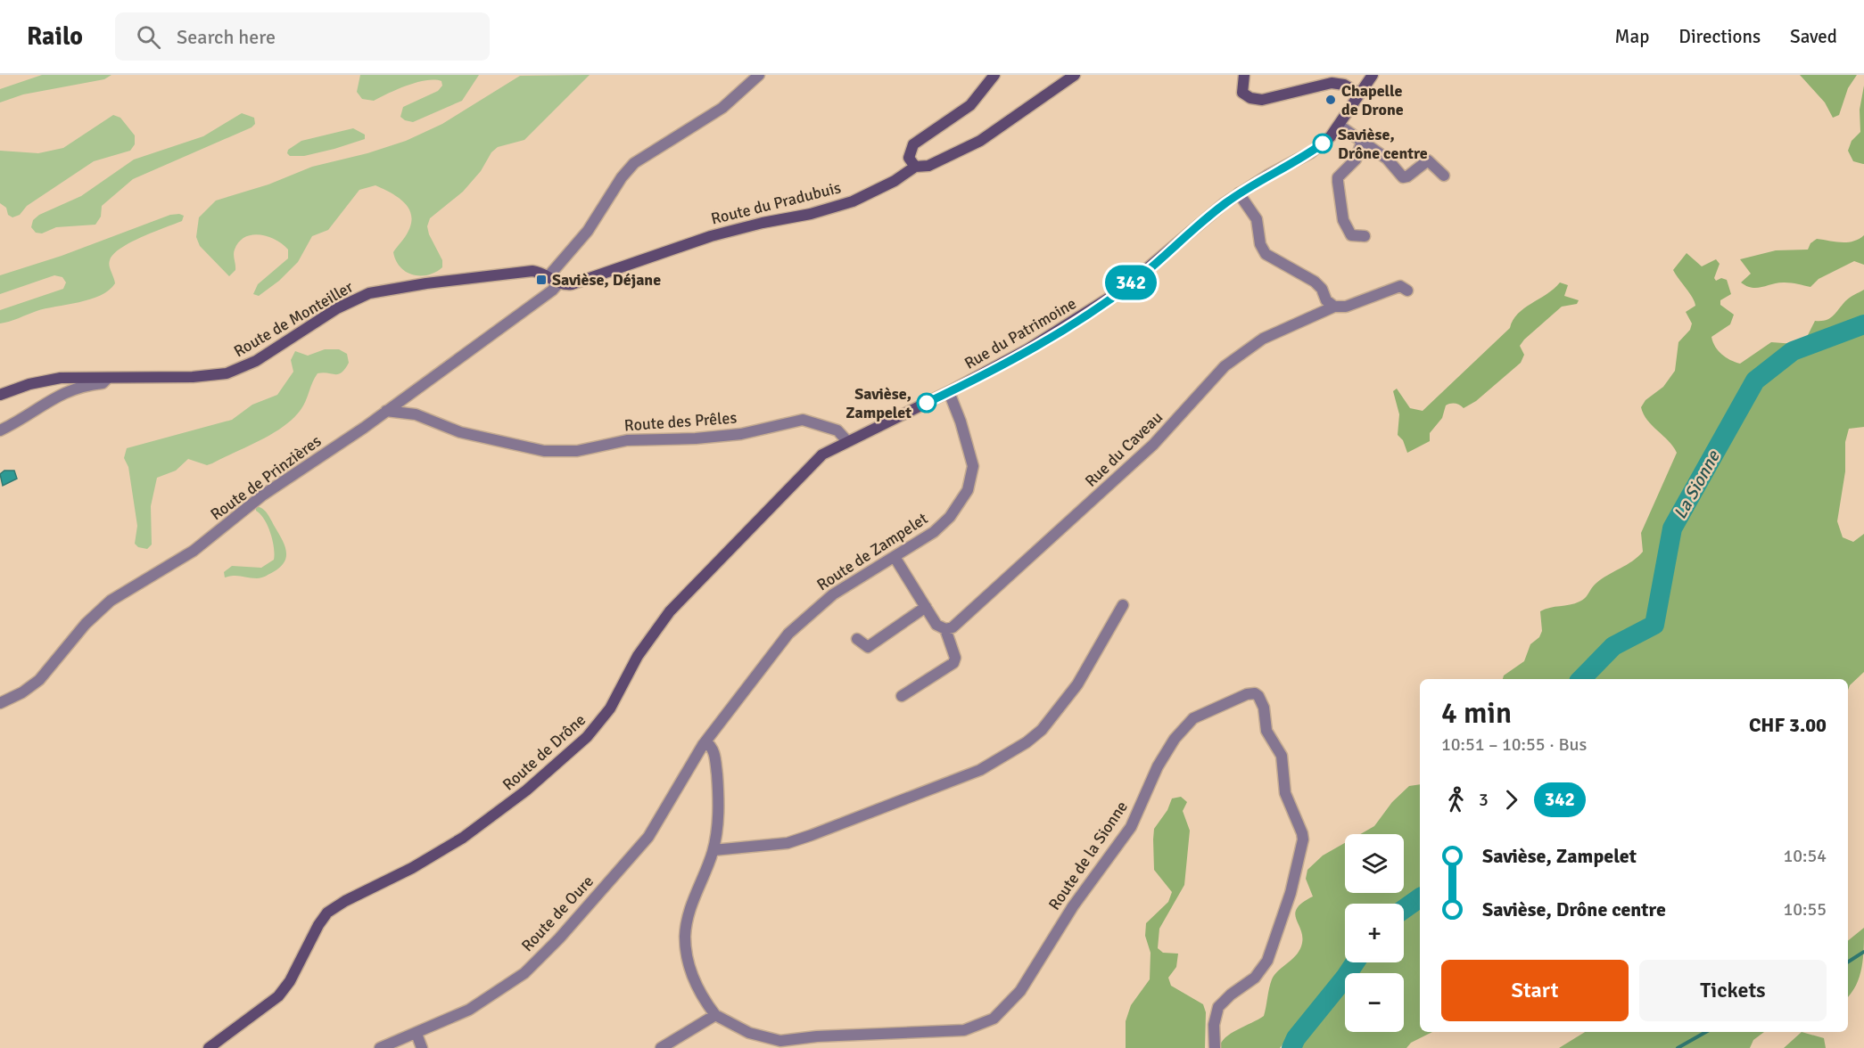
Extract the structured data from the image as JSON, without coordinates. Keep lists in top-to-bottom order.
{
  "streets": {
    "street": [
      "Route du Pradubuis",
      "Route de Monteiller",
      "Rue du Patrimoine",
      "Route des Prêles",
      "Rue du Caveau",
      "Route de Prinzières",
      "Route de Zampelet",
      "Route de Drône",
      "Route de la Sionne",
      "Route de Oure"
    ]
  },
  "crossings": [
    ["Route du Pradubuis", "Route de Monteiller"],
    ["Route du Pradubuis", "Route de Prinzières"],
    ["Route de Monteiller", "Route de Prinzières"],
    ["Rue du Patrimoine", "Route de Zampelet"],
    ["Rue du Patrimoine", "Route de Drône"],
    ["Route des Prêles", "Route de Prinzières"],
    ["Route des Prêles", "Route de Drône"],
    ["Route de Zampelet", "Route de Drône"],
    ["Route de Zampelet", "Route de Oure"]
  ],
  "water": ["La Sionne"],
  "places": {
    "other": ["Chapelle de Drone", "Savièse, Drône centre", "Savièse, Zampelet"],
    "transit": ["Savièse, Déjane"]
  },
  "lines": ["bus line 342"],
  "page": {
    "header": "Railo",
    "search": "Search here",
    "nav": ["Map", "Directions", "Saved"],
    "on_map": "342",
    "heading": ["4 min", "10:51 – 10:55 · Bus", "CHF 3.00"],
    "legs": ["3", "342"],
    "list": [
      {
        "name": "Savièse, Zampelet",
        "value": "10:54"
      },
      {
        "name": "Savièse, Drône centre",
        "value": "10:55"
      }
    ],
    "map_buttons": ["+", "−"],
    "buttons": ["Start", "Tickets"]
  }
}
